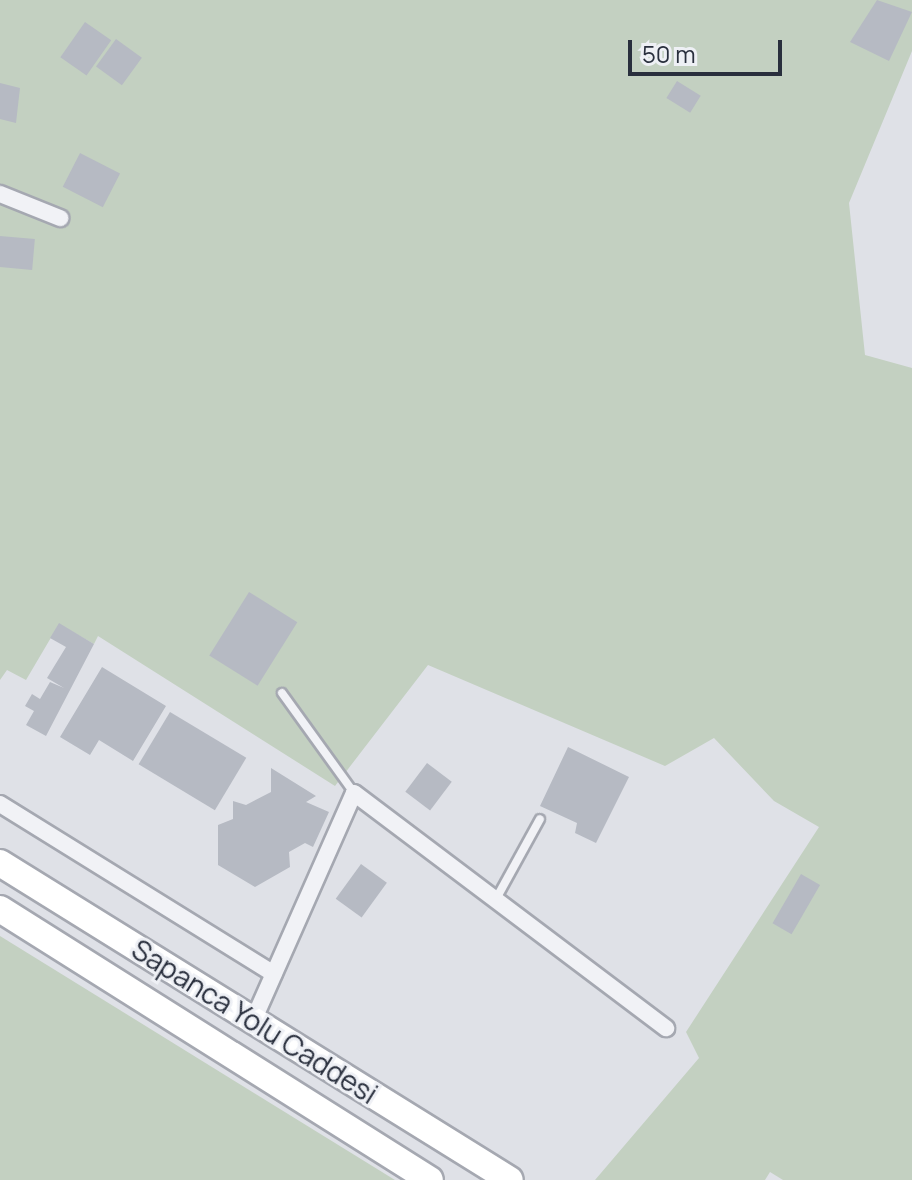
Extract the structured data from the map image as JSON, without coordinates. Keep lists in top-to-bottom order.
{
  "streets": {
    "highway": ["Sapanca Yolu Caddesi"]
  },
  "scale_bar": "50 m"
}
